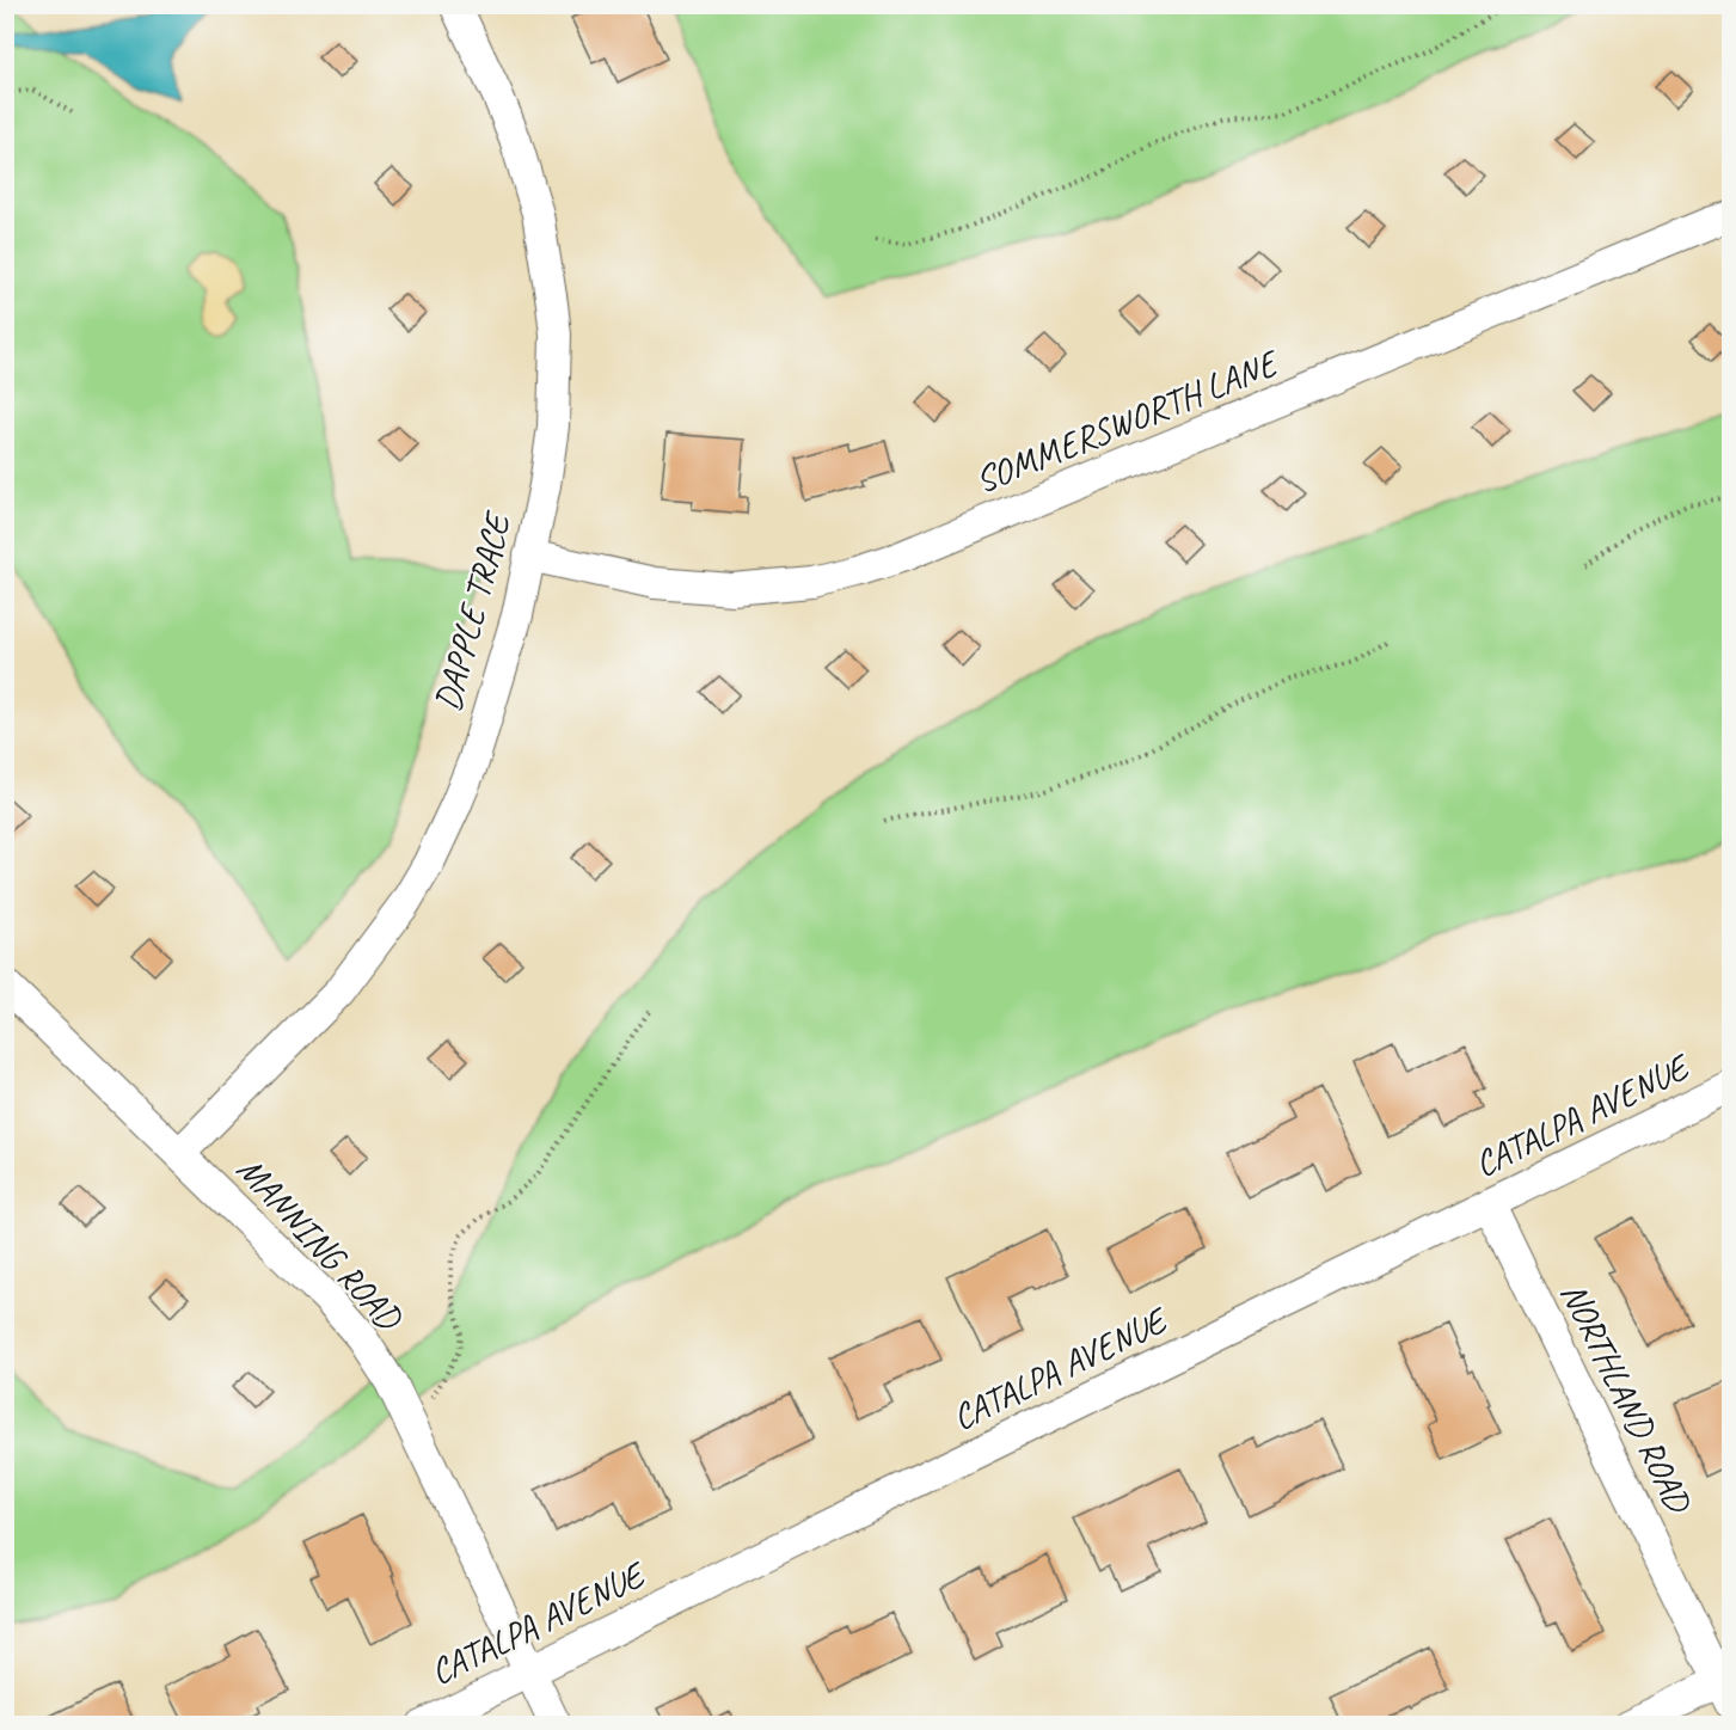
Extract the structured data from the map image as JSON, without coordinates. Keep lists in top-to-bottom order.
{
  "streets": {
    "street": [
      "SOMMERSWORTH LANE",
      "DAPPLE TRACE",
      "CATALPA AVENUE",
      "MANNING ROAD",
      "NORTHLAND ROAD"
    ]
  },
  "crossings": [
    ["SOMMERSWORTH LANE", "DAPPLE TRACE"],
    ["DAPPLE TRACE", "MANNING ROAD"],
    ["CATALPA AVENUE", "MANNING ROAD"],
    ["CATALPA AVENUE", "NORTHLAND ROAD"]
  ]
}
